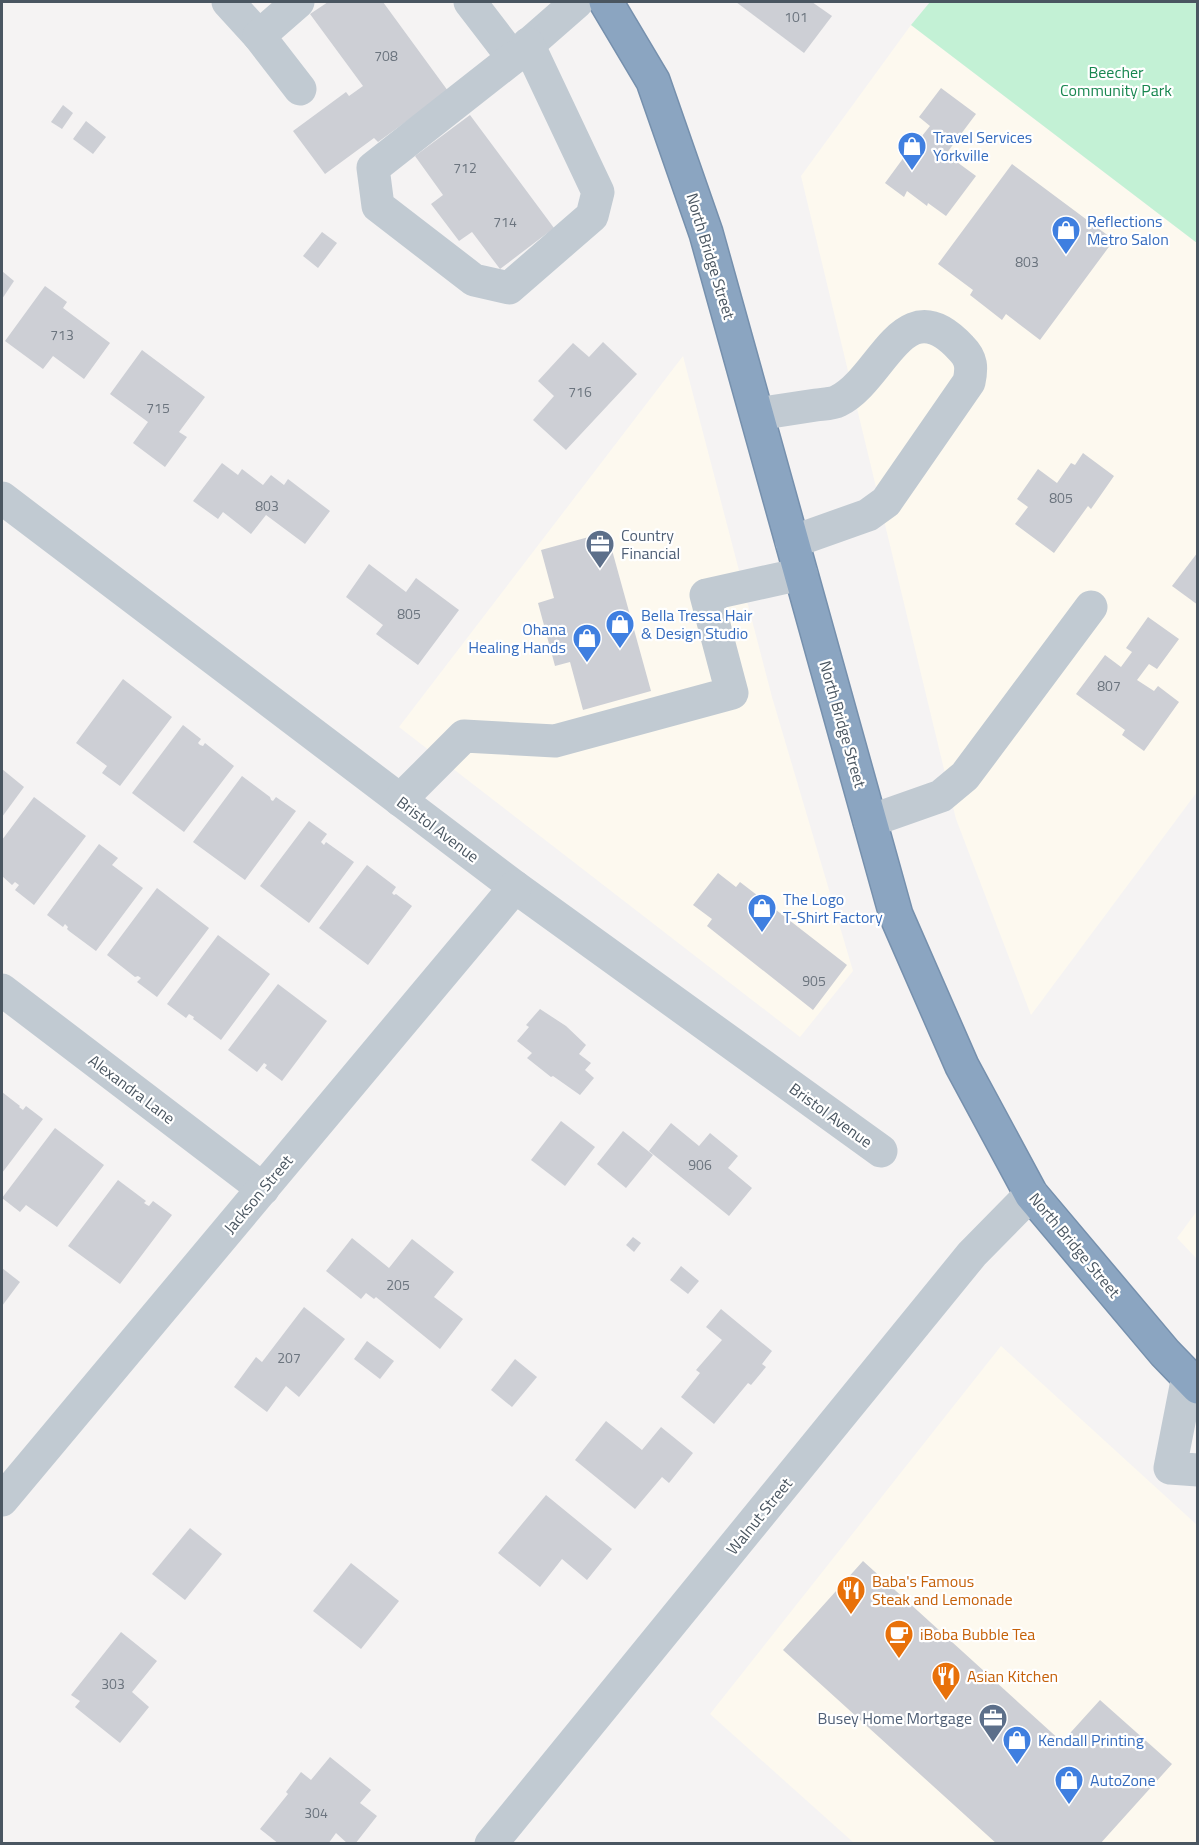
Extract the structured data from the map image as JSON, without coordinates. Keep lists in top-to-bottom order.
{
  "streets": {
    "highway": ["North Bridge Street"],
    "street": [
      "Bristol Avenue",
      "Alexandra Lane",
      "Jackson Street",
      "Walnut Street"
    ]
  },
  "crossings": [
    ["North Bridge Street", "Walnut Street"],
    ["Bristol Avenue", "Jackson Street"],
    ["Alexandra Lane", "Jackson Street"]
  ],
  "parks": ["Beecher Community Park"],
  "places": {
    "shop": [
      "Travel Services Yorkville",
      "Reflections Metro Salon",
      "Bella Tressa Hair & Design Studio",
      "Ohana Healing Hands",
      "The Logo T-Shirt Factory",
      "Kendall Printing",
      "AutoZone"
    ],
    "office": ["Country Financial", "Busey Home Mortgage"],
    "restaurant": ["Baba's Famous Steak and Lemonade", "Asian Kitchen"],
    "cafe": ["iBoba Bubble Tea"]
  },
  "house_numbers": [
    "101",
    "708",
    "712",
    "714",
    "803",
    "713",
    "716",
    "715",
    "805",
    "803",
    "805",
    "807",
    "905",
    "906",
    "205",
    "207",
    "303",
    "304"
  ]
}
